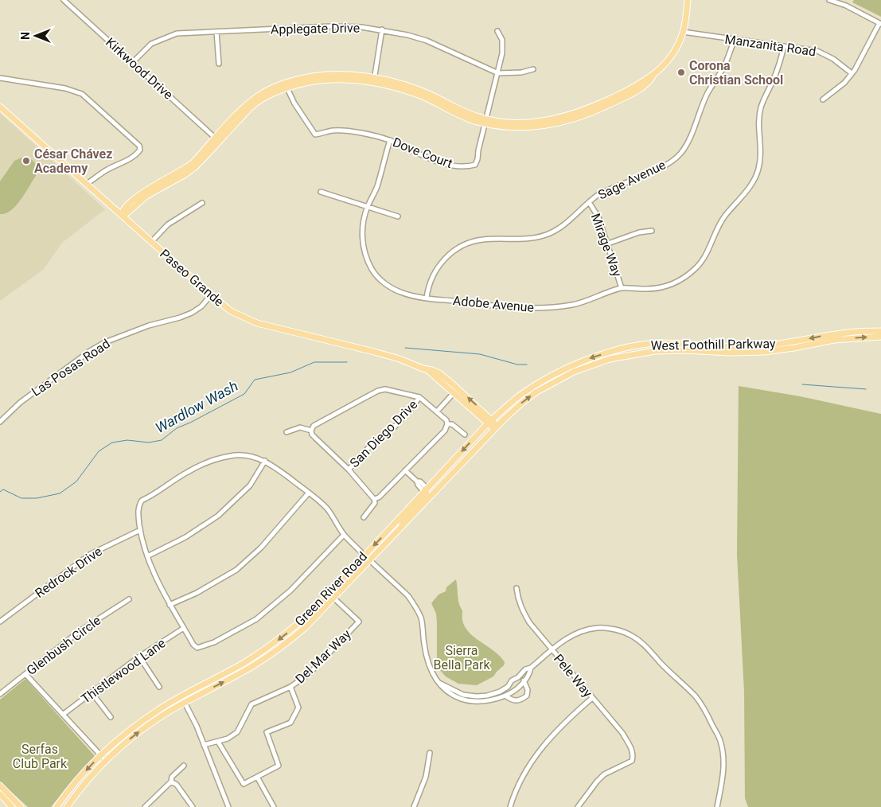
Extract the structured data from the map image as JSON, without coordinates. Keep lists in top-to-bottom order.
{
  "streets": {
    "main road": ["Paseo Grande", "West Foothill Parkway", "Green River Road"],
    "street": [
      "Applegate Drive",
      "Manzanita Road",
      "Kirkwood Drive",
      "Dove Court",
      "Sage Avenue",
      "Mirage Way",
      "Adobe Avenue",
      "Las Posas Road",
      "San Diego Drive",
      "Redrock Drive",
      "Glenbush Circle",
      "Del Mar Way",
      "Thistlewood Lane",
      "Pele Way"
    ]
  },
  "crossings": [
    ["Applegate Drive", "Kirkwood Drive"],
    ["Applegate Drive", "Dove Court"],
    ["Manzanita Road", "Sage Avenue"],
    ["Manzanita Road", "Adobe Avenue"],
    ["Dove Court", "Adobe Avenue"],
    ["Sage Avenue", "Mirage Way"],
    ["Sage Avenue", "Adobe Avenue"],
    ["Mirage Way", "Adobe Avenue"],
    ["Paseo Grande", "West Foothill Parkway"],
    ["Paseo Grande", "Las Posas Road"],
    ["Paseo Grande", "Green River Road"],
    ["West Foothill Parkway", "Green River Road"],
    ["Green River Road", "Del Mar Way"]
  ],
  "water": ["Wardlow Wash"],
  "parks": ["Sierra Bella Park", "Serfas Club Park"],
  "places": ["Corona Christian School", "César Chávez Academy"],
  "north": "left"
}
